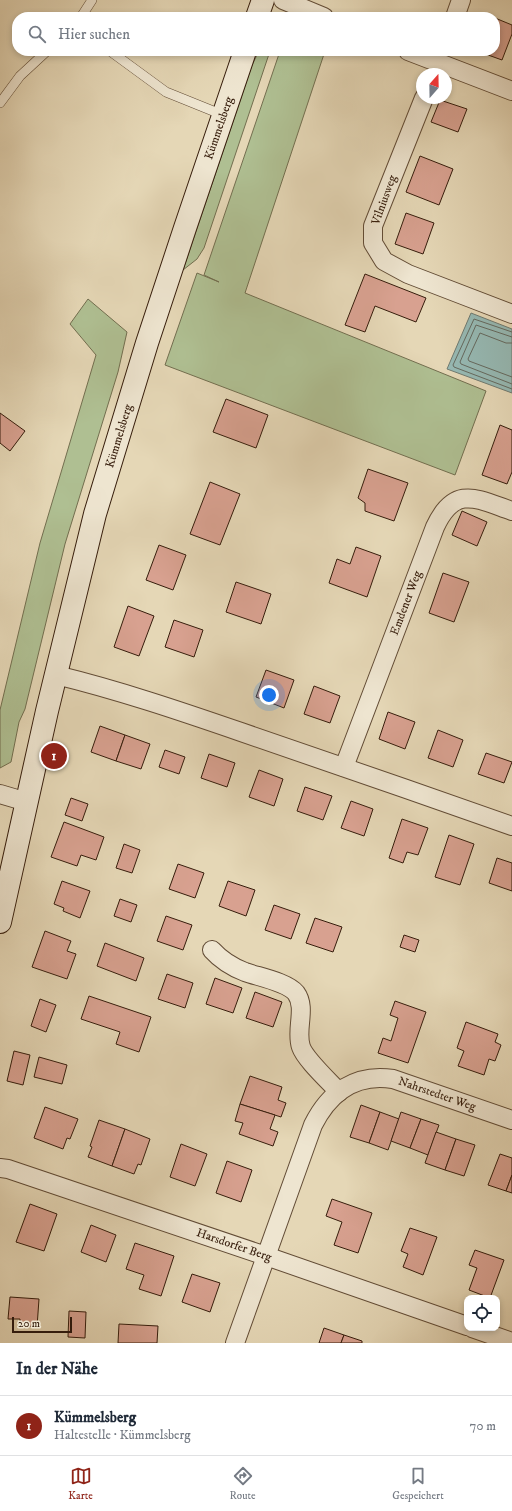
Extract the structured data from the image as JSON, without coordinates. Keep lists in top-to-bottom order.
{
  "streets": {
    "main road": ["Kümmelsberg"],
    "street": [
      "Vilniusweg",
      "Emdener Weg",
      "Nahrstedter Weg",
      "Harsdorfer Berg"
    ]
  },
  "crossings": [
    ["Nahrstedter Weg", "Harsdorfer Berg"]
  ],
  "scale_bar": "20 m",
  "north": "top",
  "page": {
    "search": "Hier suchen",
    "pins": "1",
    "scale": "20 m",
    "heading": "In der Nähe",
    "list": [
      {
        "mark": "1",
        "name": "Kümmelsberg",
        "note": "Haltestelle · Kümmelsberg",
        "value": "70 m"
      }
    ],
    "nav": ["Karte", "Route", "Gespeichert"]
  }
}
